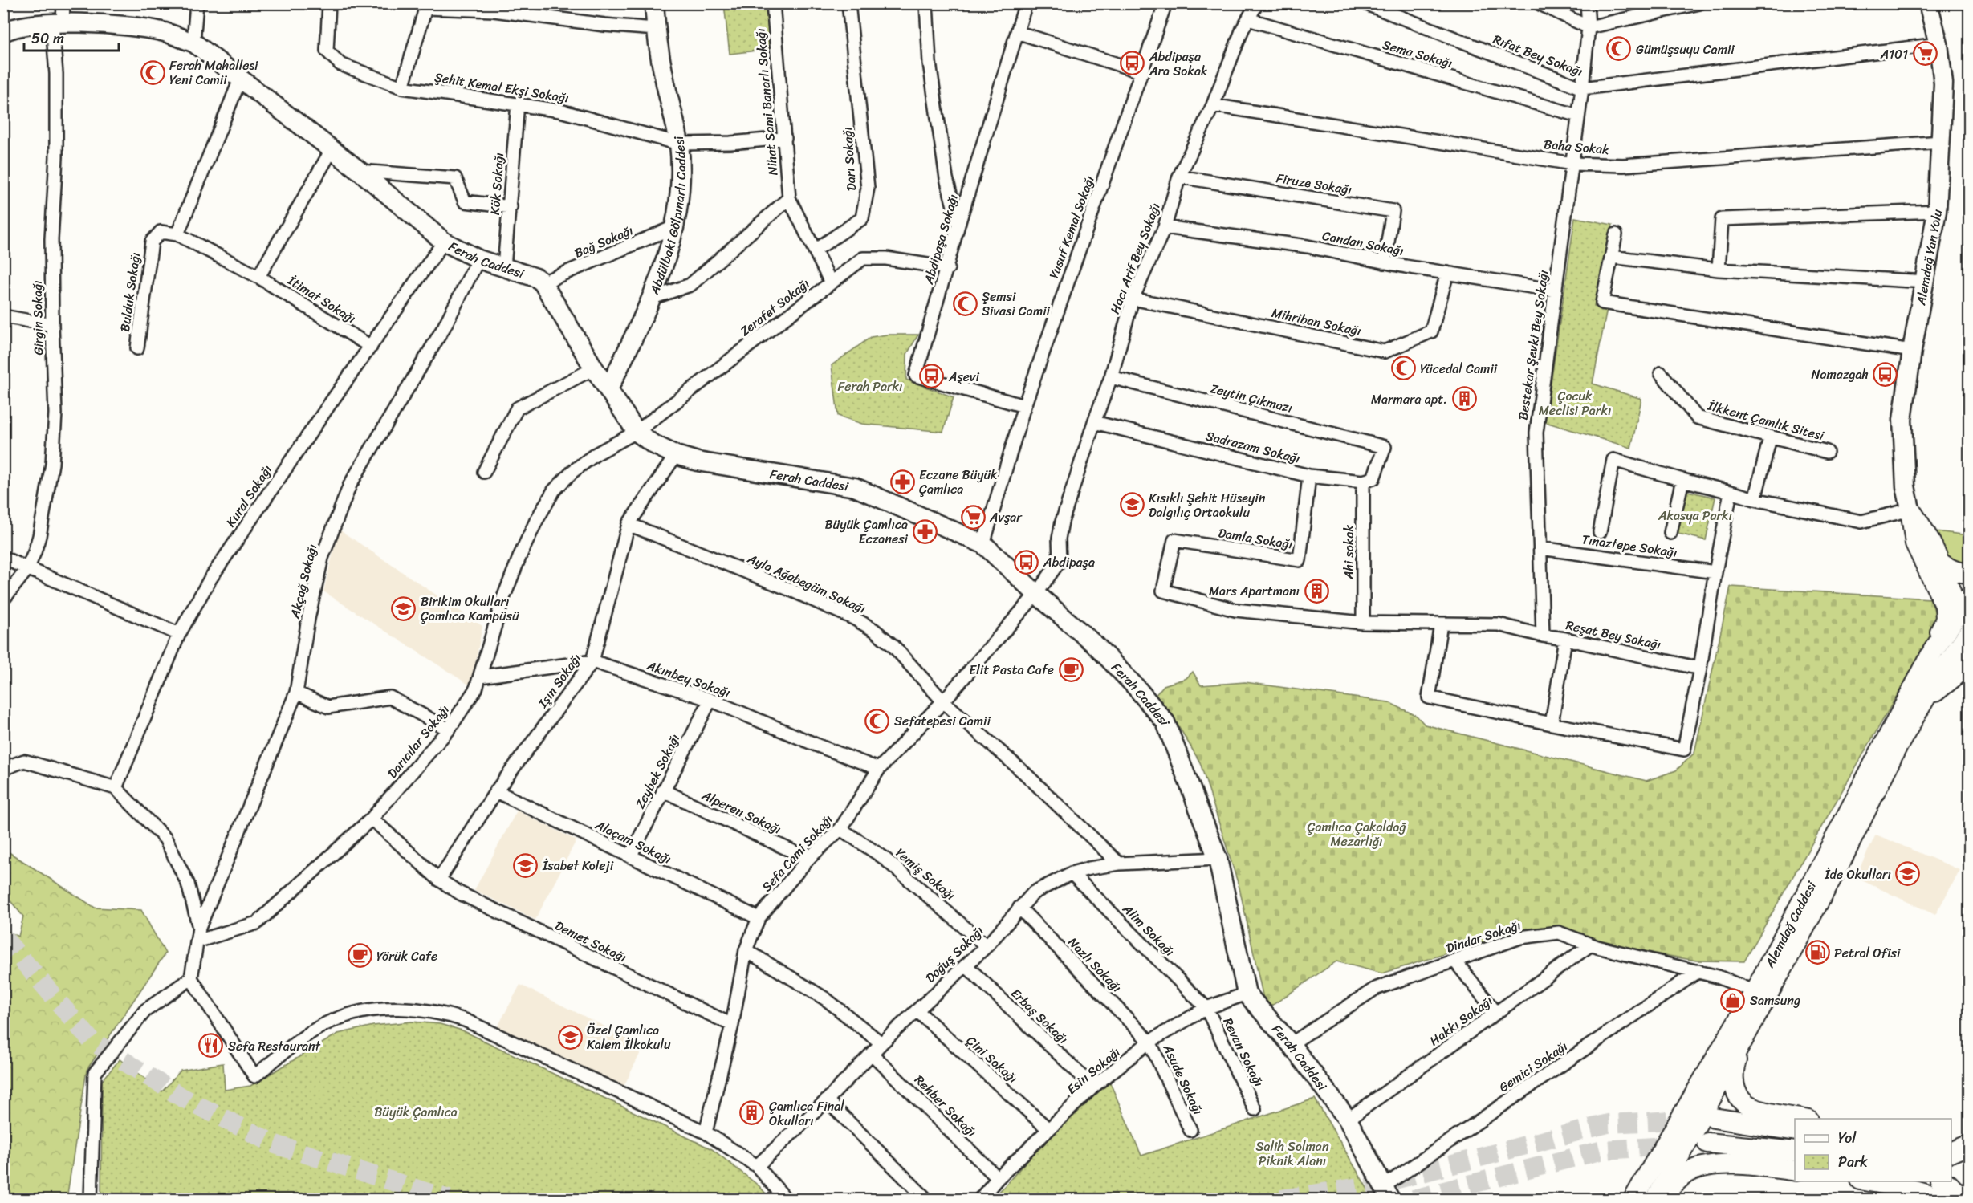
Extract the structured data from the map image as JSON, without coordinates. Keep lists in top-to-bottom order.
{
  "streets": {
    "main road": ["Alemdağ Caddesi"],
    "street": [
      "Sema Sokağı",
      "Rıfat Bey Sokağı",
      "Şehit Kemal Ekşi Sokağı",
      "Nihat Sami Banarlı Sokağı",
      "Baha Sokak",
      "Darı Sokağı",
      "Kök Sokağı",
      "Firuze Sokağı",
      "Abdülbaki Gölpınarlı Caddesi",
      "Yusuf Kemal Sokağı",
      "Abdipaşa Sokağı",
      "Bağ Sokağı",
      "Candan Sokağı",
      "Alemdağ Yan Yolu",
      "Ferah Caddesi",
      "Hacı Arif Bey Sokağı",
      "Bulduk Sokağı",
      "İtimat Sokağı",
      "Zerafet Sokağı",
      "Girgin Sokağı",
      "Mihriban Sokağı",
      "Bestekar Şevki Bey Sokağı",
      "Zeytin Çıkmazı",
      "İlkkent Çamlık Sitesi",
      "Sadrazam Sokağı",
      "Kural Sokağı",
      "Damla Sokağı",
      "Tınaztepe Sokağı",
      "Ahi sokak",
      "Akçağ Sokağı",
      "Ayla Ağabegüm Sokağı",
      "Reşat Bey Sokağı",
      "Akınbey Sokağı",
      "Işın Sokağı",
      "Darıcılar Sokağı",
      "Zeybek Sokağı",
      "Alperen Sokağı",
      "Alaçam Sokağı",
      "Sefa Cami Sokağı",
      "Yemiş Sokağı",
      "Alim Sokağı",
      "Dindar Sokağı",
      "Demet Sokağı",
      "Doğuş Sokağı",
      "Nazlı Sokağı",
      "Erbaş Sokağı",
      "Hakkı Sokağı",
      "Revan Sokağı",
      "Çini Sokağı",
      "Gemici Sokağı",
      "Esin Sokağı",
      "Asude Sokağı",
      "Rehber Sokağı"
    ]
  },
  "crossings": [
    ["Sema Sokağı", "Hacı Arif Bey Sokağı"],
    ["Sema Sokağı", "Bestekar Şevki Bey Sokağı"],
    ["Rıfat Bey Sokağı", "Alemdağ Yan Yolu"],
    ["Rıfat Bey Sokağı", "Bestekar Şevki Bey Sokağı"],
    ["Şehit Kemal Ekşi Sokağı", "Nihat Sami Banarlı Sokağı"],
    ["Şehit Kemal Ekşi Sokağı", "Kök Sokağı"],
    ["Şehit Kemal Ekşi Sokağı", "Abdülbaki Gölpınarlı Caddesi"],
    ["Nihat Sami Banarlı Sokağı", "Darı Sokağı"],
    ["Baha Sokak", "Alemdağ Yan Yolu"],
    ["Baha Sokak", "Hacı Arif Bey Sokağı"],
    ["Baha Sokak", "Bestekar Şevki Bey Sokağı"],
    ["Kök Sokağı", "Ferah Caddesi"],
    ["Firuze Sokağı", "Candan Sokağı"],
    ["Firuze Sokağı", "Hacı Arif Bey Sokağı"],
    ["Abdülbaki Gölpınarlı Caddesi", "Bağ Sokağı"],
    ["Abdülbaki Gölpınarlı Caddesi", "Ferah Caddesi"],
    ["Yusuf Kemal Sokağı", "Abdipaşa Sokağı"],
    ["Yusuf Kemal Sokağı", "Ferah Caddesi"],
    ["Abdipaşa Sokağı", "Zerafet Sokağı"],
    ["Bağ Sokağı", "Ferah Caddesi"],
    ["Candan Sokağı", "Hacı Arif Bey Sokağı"],
    ["Candan Sokağı", "Mihriban Sokağı"],
    ["Candan Sokağı", "Bestekar Şevki Bey Sokağı"],
    ["Ferah Caddesi", "Zerafet Sokağı"],
    ["Ferah Caddesi", "Girgin Sokağı"],
    ["Ferah Caddesi", "Kural Sokağı"],
    ["Ferah Caddesi", "Akçağ Sokağı"],
    ["Ferah Caddesi", "Işın Sokağı"],
    ["Ferah Caddesi", "Darıcılar Sokağı"],
    ["Ferah Caddesi", "Sefa Cami Sokağı"],
    ["Ferah Caddesi", "Dindar Sokağı"],
    ["Ferah Caddesi", "Doğuş Sokağı"],
    ["Ferah Caddesi", "Hakkı Sokağı"],
    ["Ferah Caddesi", "Gemici Sokağı"],
    ["Ferah Caddesi", "Esin Sokağı"],
    ["Hacı Arif Bey Sokağı", "Mihriban Sokağı"],
    ["Hacı Arif Bey Sokağı", "Zeytin Çıkmazı"],
    ["Hacı Arif Bey Sokağı", "Sadrazam Sokağı"],
    ["Hacı Arif Bey Sokağı", "Sefa Cami Sokağı"],
    ["Bulduk Sokağı", "İtimat Sokağı"],
    ["İtimat Sokağı", "Kural Sokağı"],
    ["Zerafet Sokağı", "Darıcılar Sokağı"],
    ["Bestekar Şevki Bey Sokağı", "Tınaztepe Sokağı"],
    ["Bestekar Şevki Bey Sokağı", "Reşat Bey Sokağı"],
    ["Zeytin Çıkmazı", "Sadrazam Sokağı"],
    ["Zeytin Çıkmazı", "Ahi sokak"],
    ["Sadrazam Sokağı", "Damla Sokağı"],
    ["Sadrazam Sokağı", "Ahi sokak"],
    ["Damla Sokağı", "Reşat Bey Sokağı"],
    ["Ahi sokak", "Reşat Bey Sokağı"],
    ["Ayla Ağabegüm Sokağı", "Işın Sokağı"],
    ["Ayla Ağabegüm Sokağı", "Sefa Cami Sokağı"],
    ["Ayla Ağabegüm Sokağı", "Doğuş Sokağı"],
    ["Akınbey Sokağı", "Işın Sokağı"],
    ["Akınbey Sokağı", "Darıcılar Sokağı"],
    ["Akınbey Sokağı", "Zeybek Sokağı"],
    ["Akınbey Sokağı", "Sefa Cami Sokağı"],
    ["Işın Sokağı", "Alaçam Sokağı"],
    ["Işın Sokağı", "Demet Sokağı"],
    ["Darıcılar Sokağı", "Demet Sokağı"],
    ["Zeybek Sokağı", "Alperen Sokağı"],
    ["Zeybek Sokağı", "Alaçam Sokağı"],
    ["Alperen Sokağı", "Sefa Cami Sokağı"],
    ["Alaçam Sokağı", "Sefa Cami Sokağı"],
    ["Sefa Cami Sokağı", "Yemiş Sokağı"],
    ["Sefa Cami Sokağı", "Demet Sokağı"],
    ["Yemiş Sokağı", "Doğuş Sokağı"],
    ["Alemdağ Caddesi", "Dindar Sokağı"],
    ["Alim Sokağı", "Doğuş Sokağı"],
    ["Alim Sokağı", "Revan Sokağı"],
    ["Alim Sokağı", "Esin Sokağı"],
    ["Dindar Sokağı", "Hakkı Sokağı"],
    ["Dindar Sokağı", "Gemici Sokağı"],
    ["Doğuş Sokağı", "Nazlı Sokağı"],
    ["Doğuş Sokağı", "Erbaş Sokağı"],
    ["Doğuş Sokağı", "Çini Sokağı"],
    ["Doğuş Sokağı", "Rehber Sokağı"],
    ["Nazlı Sokağı", "Esin Sokağı"],
    ["Nazlı Sokağı", "Asude Sokağı"],
    ["Erbaş Sokağı", "Esin Sokağı"],
    ["Revan Sokağı", "Esin Sokağı"],
    ["Çini Sokağı", "Esin Sokağı"],
    ["Esin Sokağı", "Asude Sokağı"],
    ["Esin Sokağı", "Rehber Sokağı"]
  ],
  "parks": [
    "Ferah Parkı",
    "Çocuk Meclisi Parkı",
    "Akasya Parkı",
    "Çamlıca Çakaldağ Mezarlığı",
    "Büyük Çamlıca",
    "Salih Solman Piknik Alanı"
  ],
  "places": {
    "mosque": [
      "Gümüşsuyu Camii",
      "Ferah Mahallesi Yeni Camii",
      "Şemsi Sivasi Camii",
      "Yücedal Camii",
      "Sefatepesi Camii"
    ],
    "supermarket": ["A101", "Avşar"],
    "bus stop": [
      "Abdipaşa Ara Sokak",
      "Namazgah",
      "Aşevi",
      "Abdipaşa"
    ],
    "building": ["Marmara apt.", "Mars Apartmanı", "Çamlıca Final Okulları"],
    "pharmacy": ["Eczane Büyük Çamlıca", "Büyük Çamlıca Eczanesi"],
    "school or university": [
      "Kısıklı Şehit Hüseyin Dalgılıç Ortaokulu",
      "Birikim Okulları Çamlıca Kampüsü",
      "İsabet Koleji",
      "İde Okulları",
      "Özel Çamlıca Kalem İlkokulu"
    ],
    "cafe": ["Elit Pasta Cafe", "Yörük Cafe"],
    "fuel station": ["Petrol Ofisi"],
    "shop": ["Samsung"],
    "restaurant": ["Sefa Restaurant"]
  },
  "legend": ["Yol", "Park"],
  "scale_bar": "50 m"
}
